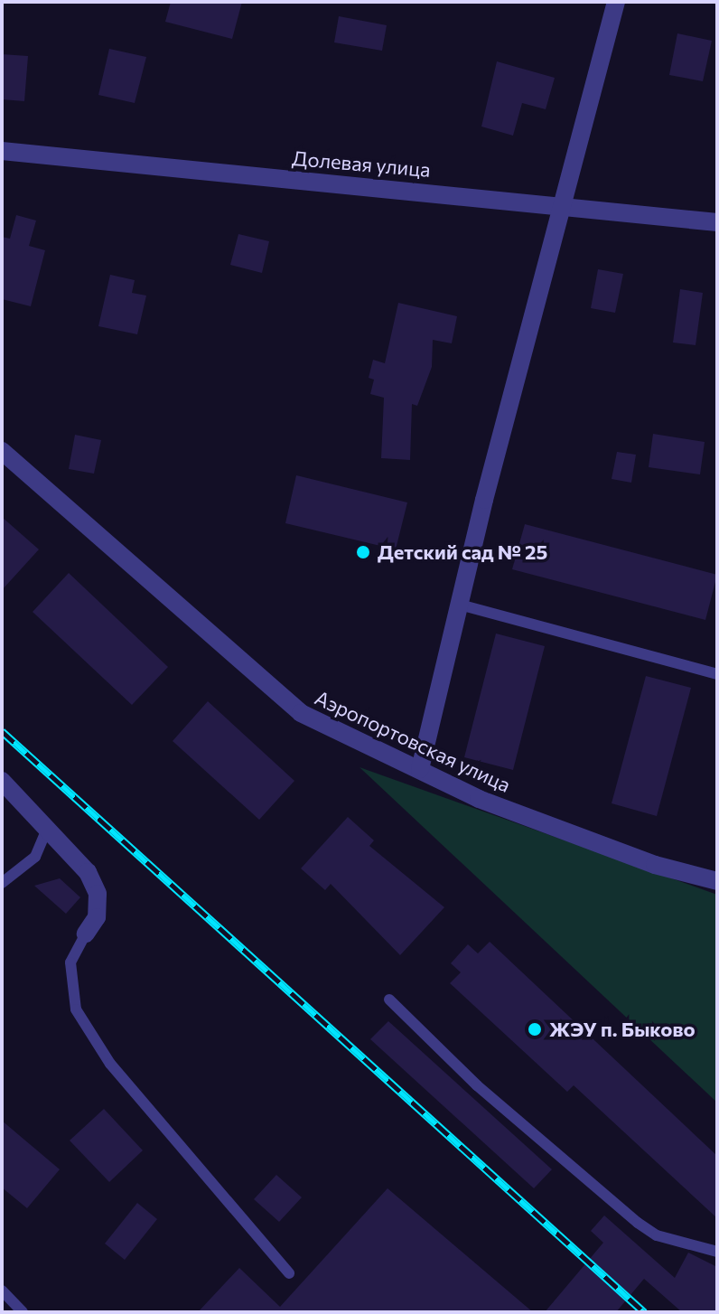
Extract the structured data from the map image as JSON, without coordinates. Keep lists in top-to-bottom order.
{
  "streets": {
    "street": ["Долевая улица", "Аэропортовская улица"]
  },
  "places": ["Детский сад № 25", "ЖЭУ п. Быково"]
}
